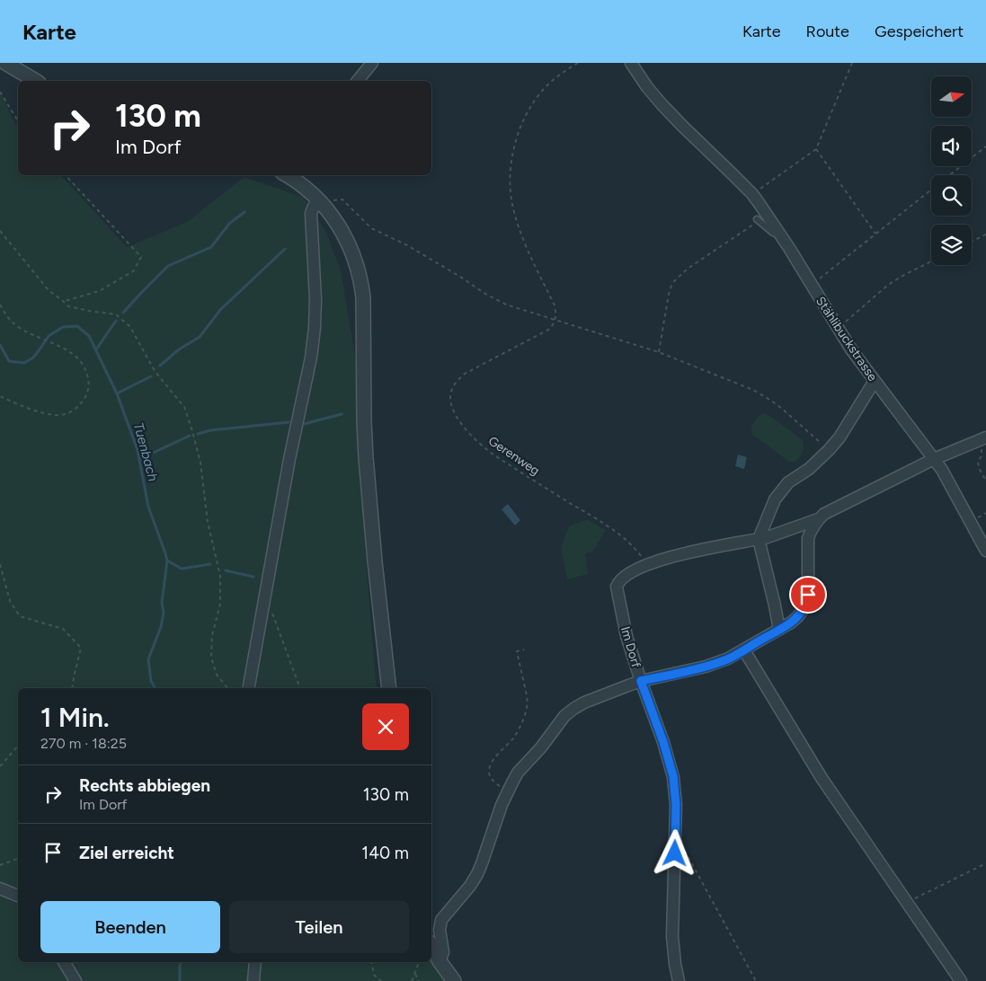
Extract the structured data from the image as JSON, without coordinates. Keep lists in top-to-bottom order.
{
  "streets": {
    "street": ["Stählibuckstrasse", "Im Dorf"],
    "path": ["Gerenweg"]
  },
  "crossings": [
    ["Gerenweg", "Im Dorf"]
  ],
  "water": ["Tuenbach"],
  "north": "right",
  "page": {
    "header": "Karte",
    "nav": ["Karte", "Route", "Gespeichert"],
    "turn": ["130 m", "Im Dorf"],
    "heading": ["1 Min.", "270 m · 18:25"],
    "list": [
      {
        "name": "Rechts abbiegen",
        "note": "Im Dorf",
        "value": "130 m"
      },
      {
        "name": "Ziel erreicht",
        "value": "140 m"
      }
    ],
    "buttons": ["Beenden", "Teilen"]
  }
}
